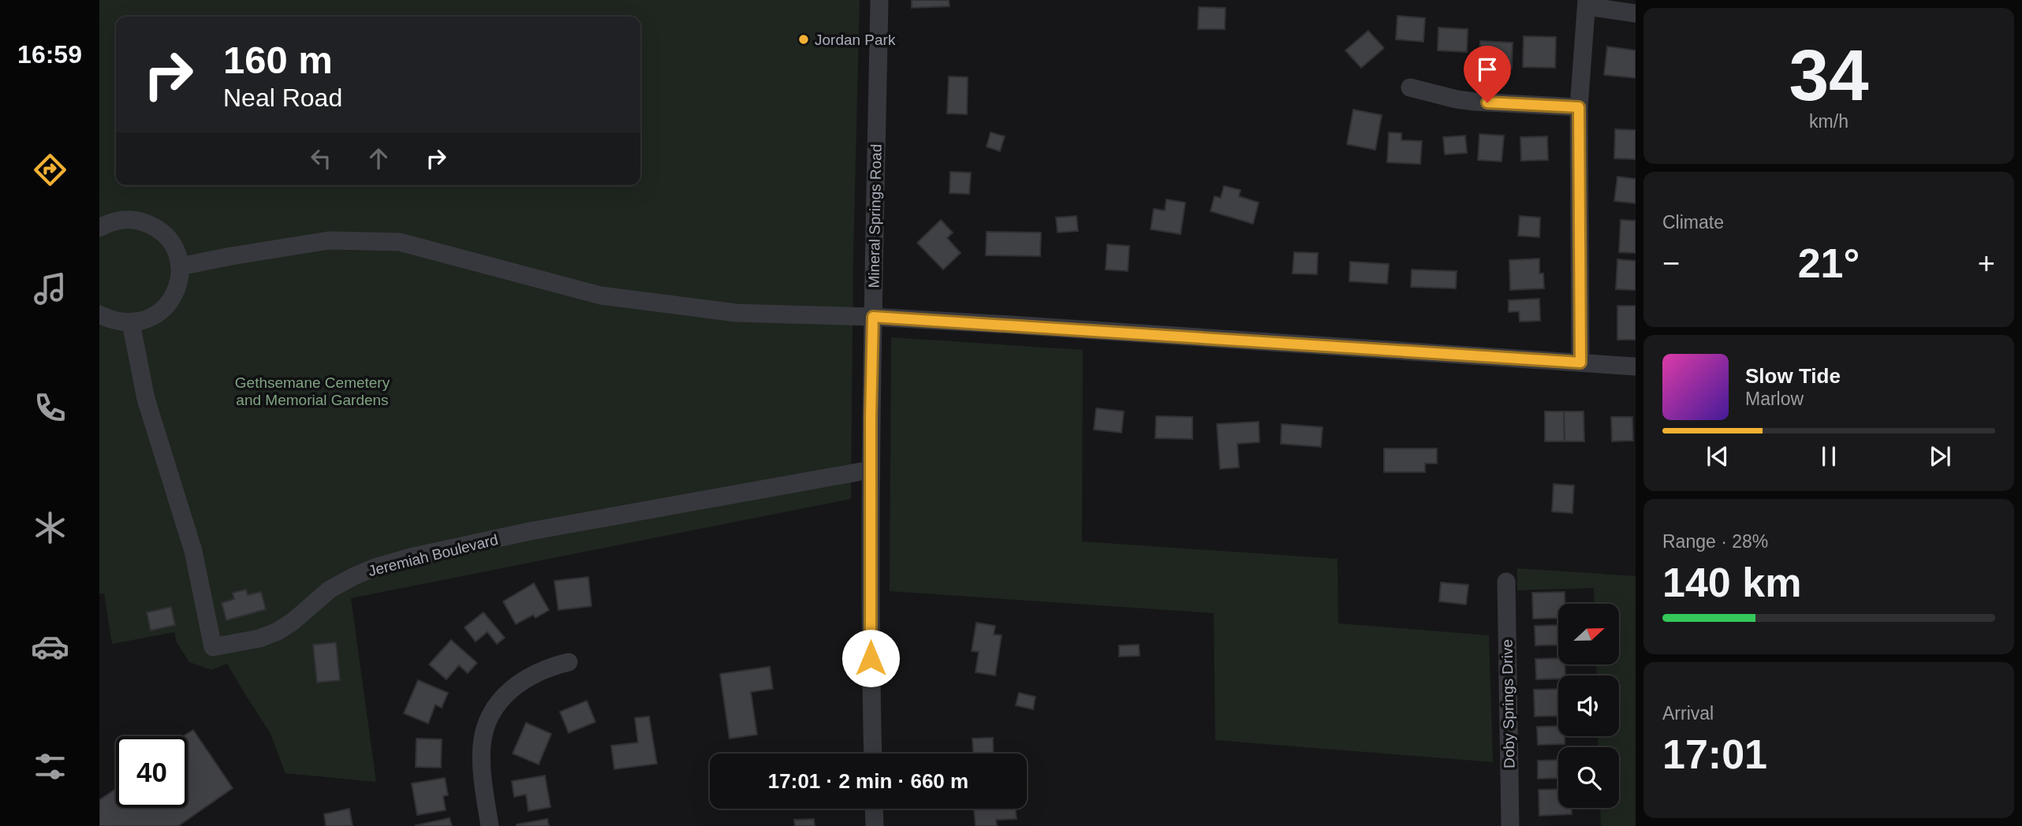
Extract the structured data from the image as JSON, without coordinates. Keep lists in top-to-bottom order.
{
  "streets": {
    "street": ["Mineral Springs Road", "Jeremiah Boulevard", "Doby Springs Drive"]
  },
  "crossings": [
    ["Mineral Springs Road", "Jeremiah Boulevard"]
  ],
  "parks": ["Gethsemane Cemetery and Memorial Gardens"],
  "places": ["Jordan Park"],
  "north": "right",
  "page": {
    "tabs": "16:59",
    "tile": [
      ["34", "km/h"],
      "Climate",
      ["Range · 28%", "140 km"],
      ["Arrival", "17:01"]
    ],
    "turn": ["160 m", "Neal Road"],
    "heat": ["−", "21°", "+"],
    "song": ["Slow Tide", "Marlow"],
    "limit": "40",
    "trip": "17:01 · 2 min · 660 m"
  }
}
